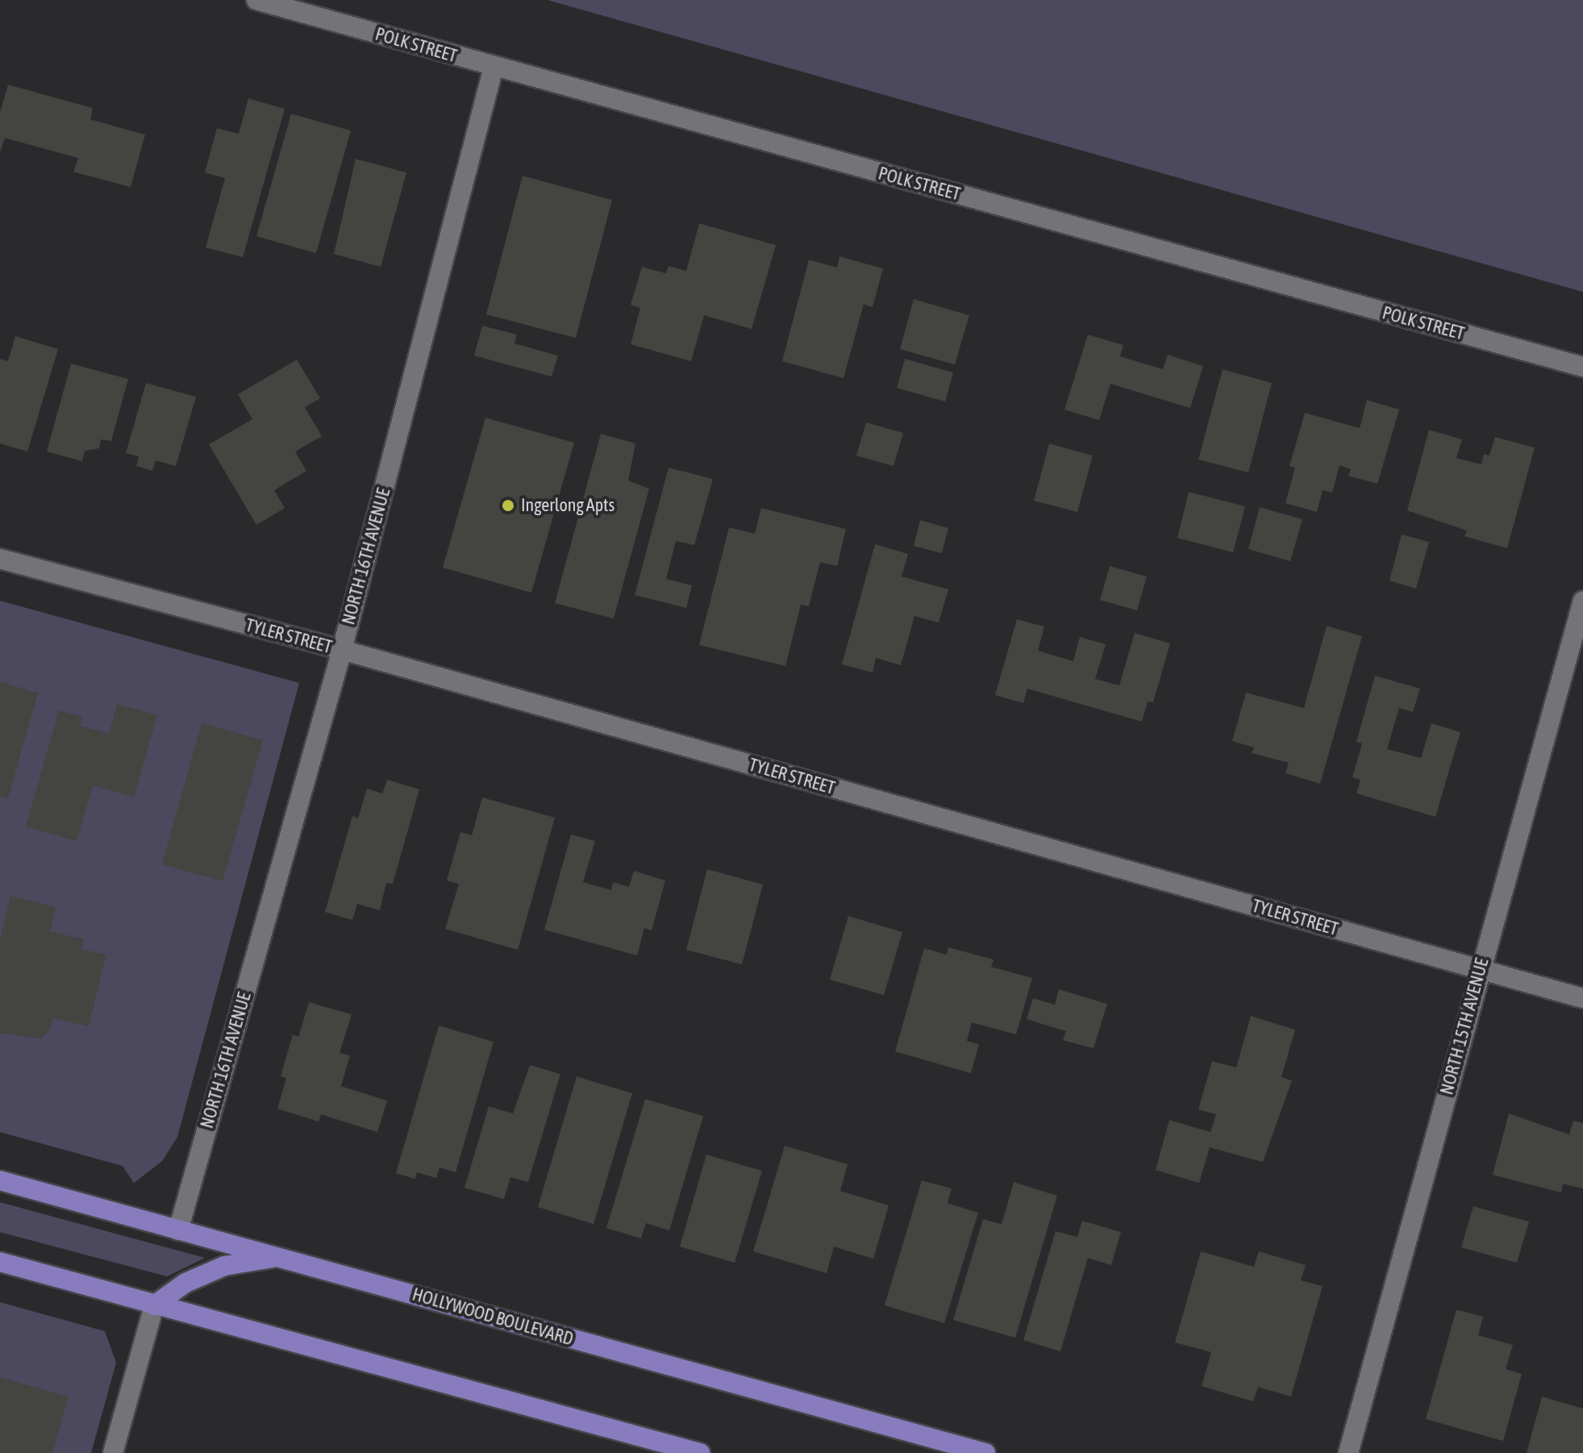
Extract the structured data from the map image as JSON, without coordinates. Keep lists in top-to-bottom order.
{
  "streets": {
    "main road": ["HOLLYWOOD BOULEVARD"],
    "street": [
      "POLK STREET",
      "NORTH 16TH AVENUE",
      "TYLER STREET",
      "NORTH 15TH AVENUE"
    ]
  },
  "crossings": [
    ["POLK STREET", "NORTH 16TH AVENUE"],
    ["NORTH 16TH AVENUE", "TYLER STREET"],
    ["NORTH 16TH AVENUE", "HOLLYWOOD BOULEVARD"],
    ["TYLER STREET", "NORTH 15TH AVENUE"]
  ],
  "places": ["Ingerlong Apts"]
}
